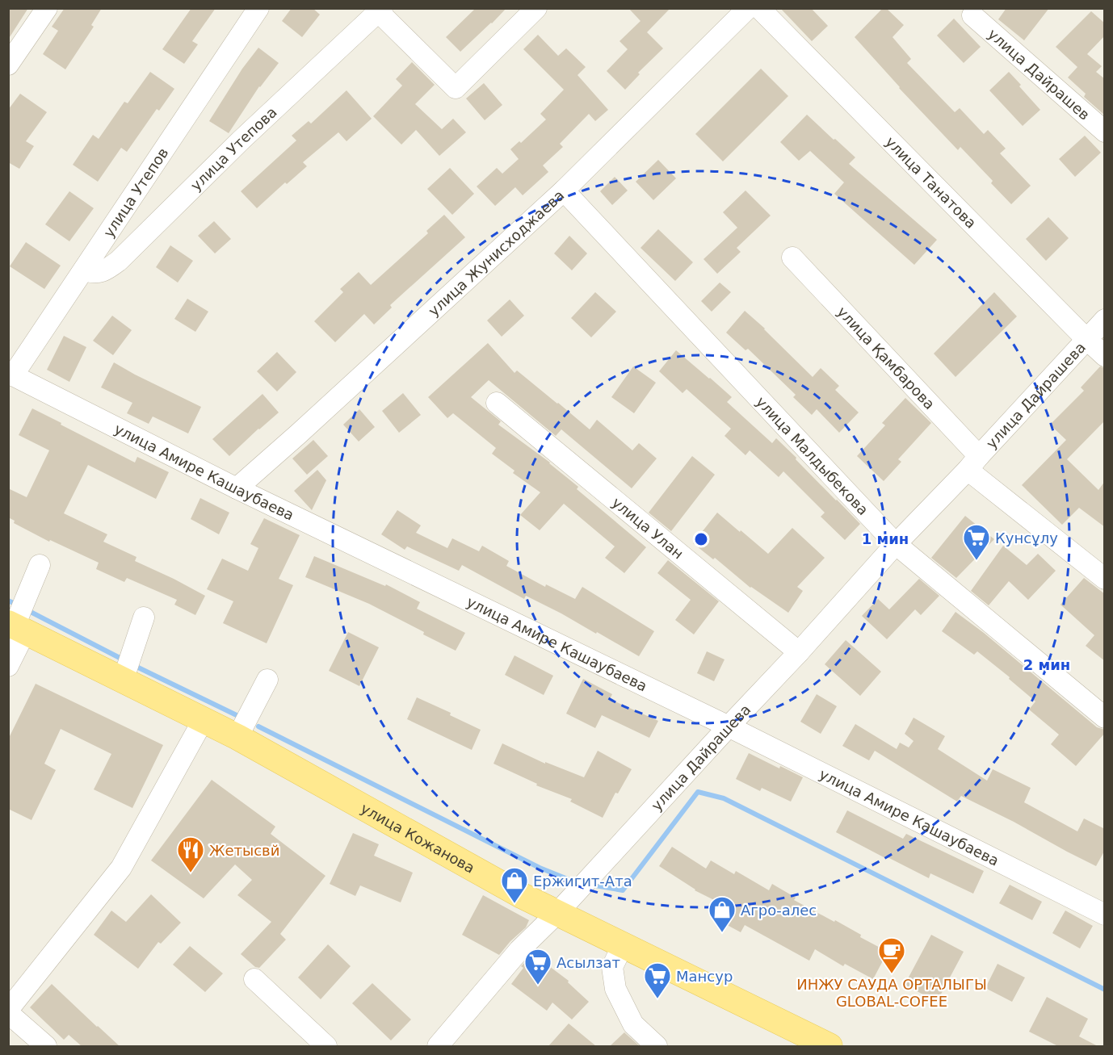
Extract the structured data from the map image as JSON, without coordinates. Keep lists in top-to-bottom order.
{
  "streets": {
    "main road": ["улица Кожанова"],
    "street": [
      "улица Дайрашев",
      "улица Утепова",
      "улица Танатова",
      "улица Утепов",
      "улица Жунисходжаева",
      "улица Қамбарова",
      "улица Дайрашева",
      "улица Малдыбекова",
      "улица Амире Кашаубаева",
      "улица Улан"
    ]
  },
  "crossings": [
    ["улица Утепова", "улица Утепов"],
    ["улица Танатова", "улица Дайрашева"],
    ["улица Утепов", "улица Амире Кашаубаева"],
    ["улица Жунисходжаева", "улица Малдыбекова"],
    ["улица Жунисходжаева", "улица Амире Кашаубаева"],
    ["улица Қамбарова", "улица Дайрашева"],
    ["улица Дайрашева", "улица Малдыбекова"],
    ["улица Дайрашева", "улица Амире Кашаубаева"],
    ["улица Дайрашева", "улица Улан"],
    ["улица Дайрашева", "улица Кожанова"]
  ],
  "places": {
    "supermarket": ["Кунсұлу", "Асылзат", "Мансур"],
    "restaurant": ["Жетысвй"],
    "shop": ["Ержигит-Ата", "Агро-алес"],
    "cafe": ["ИНЖУ САУДА ОРТАЛЫГЫ GLOBAL-COFEE"]
  },
  "rings": ["1 мин", "2 мин"]
}
